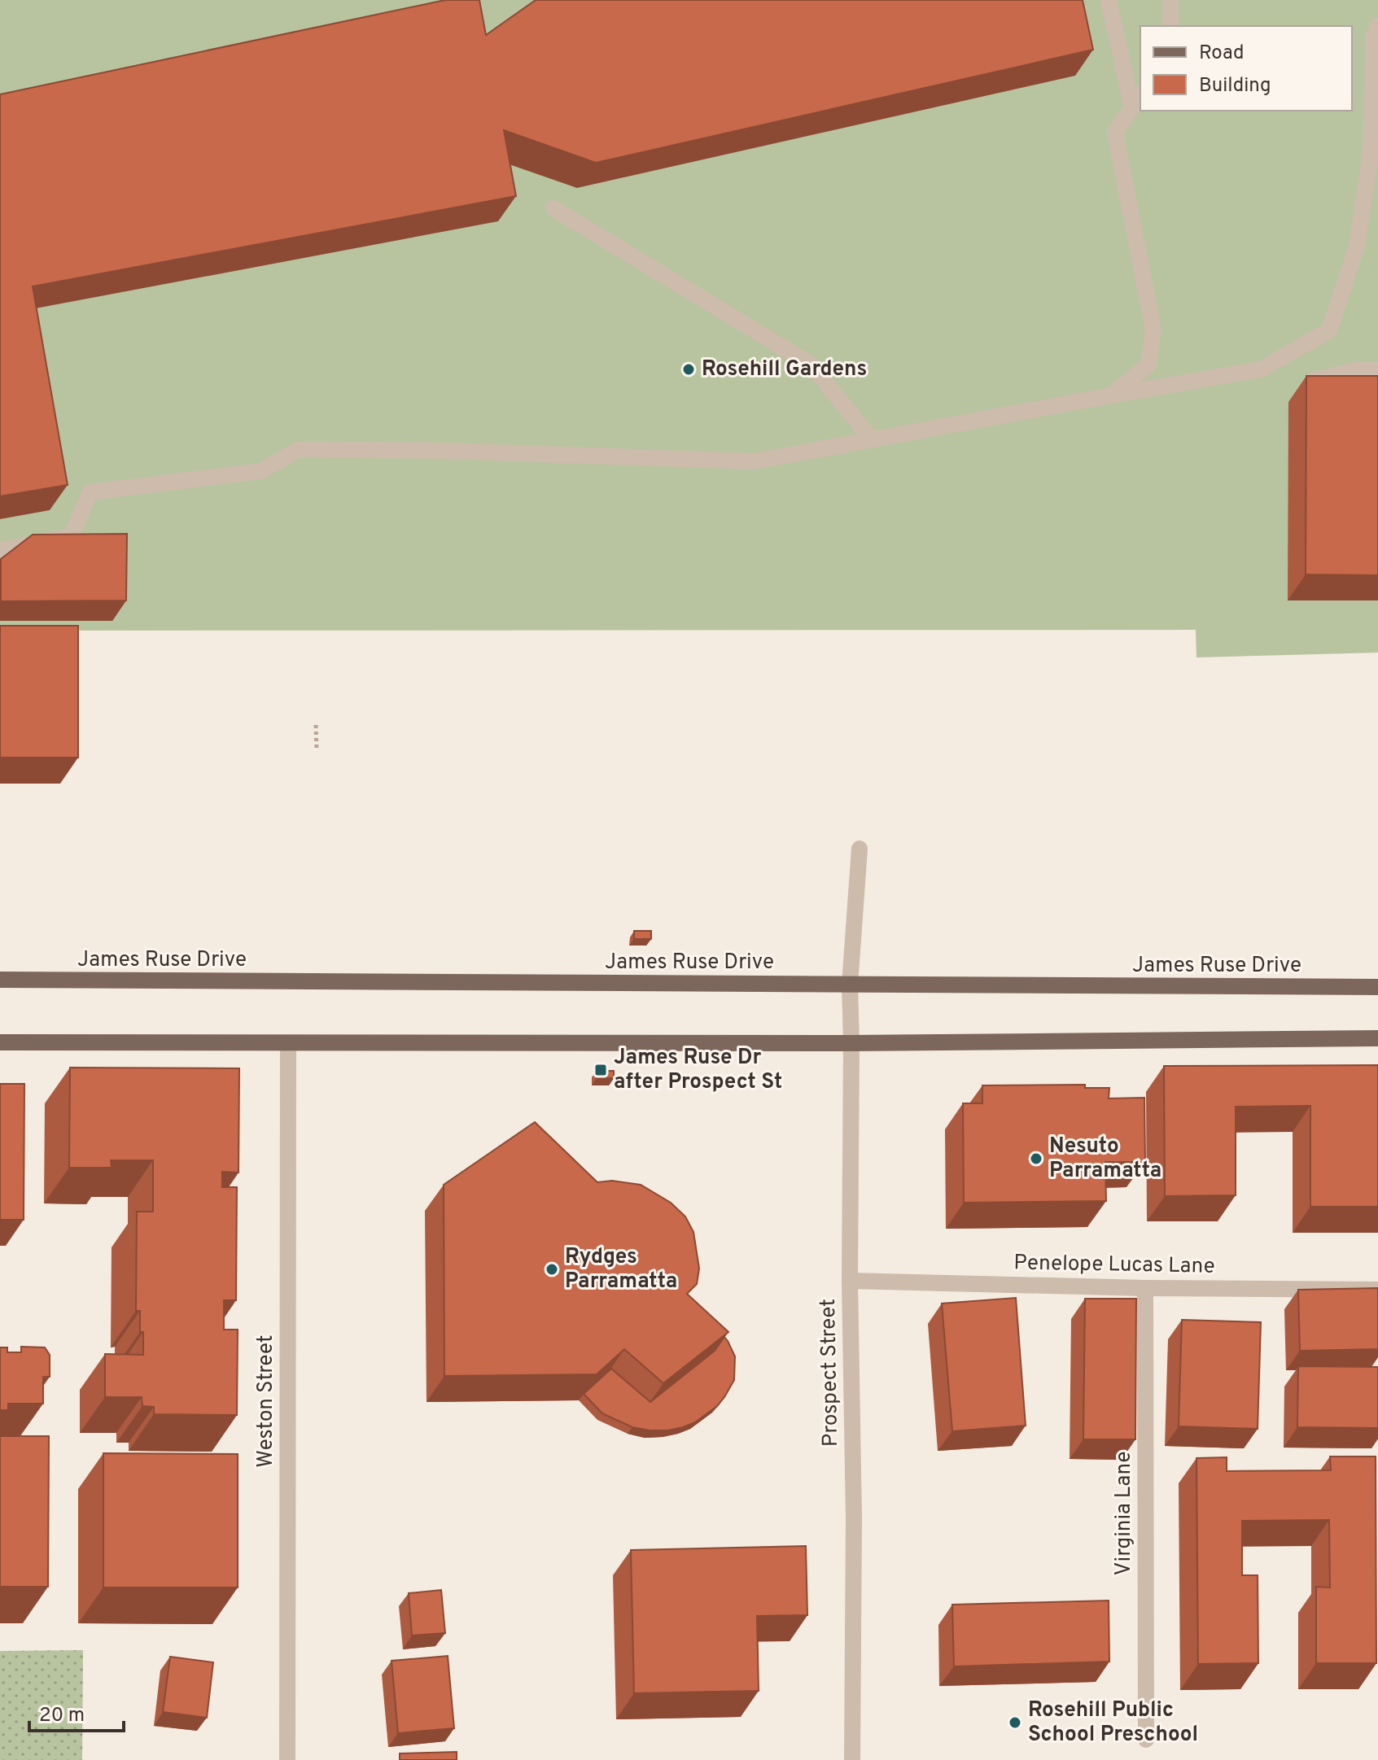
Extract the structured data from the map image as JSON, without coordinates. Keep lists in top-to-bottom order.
{
  "streets": {
    "main road": ["James Ruse Drive"],
    "street": [
      "Penelope Lucas Lane",
      "Prospect Street",
      "Weston Street",
      "Virginia Lane"
    ]
  },
  "crossings": [
    ["James Ruse Drive", "Prospect Street"],
    ["Penelope Lucas Lane", "Prospect Street"],
    ["Penelope Lucas Lane", "Virginia Lane"]
  ],
  "places": {
    "other": [
      "Rosehill Gardens",
      "Nesuto Parramatta",
      "Rydges Parramatta",
      "Rosehill Public School Preschool"
    ],
    "transit": ["James Ruse Dr after Prospect St"]
  },
  "legend": ["Road", "Building"],
  "scale_bar": "20 m"
}
